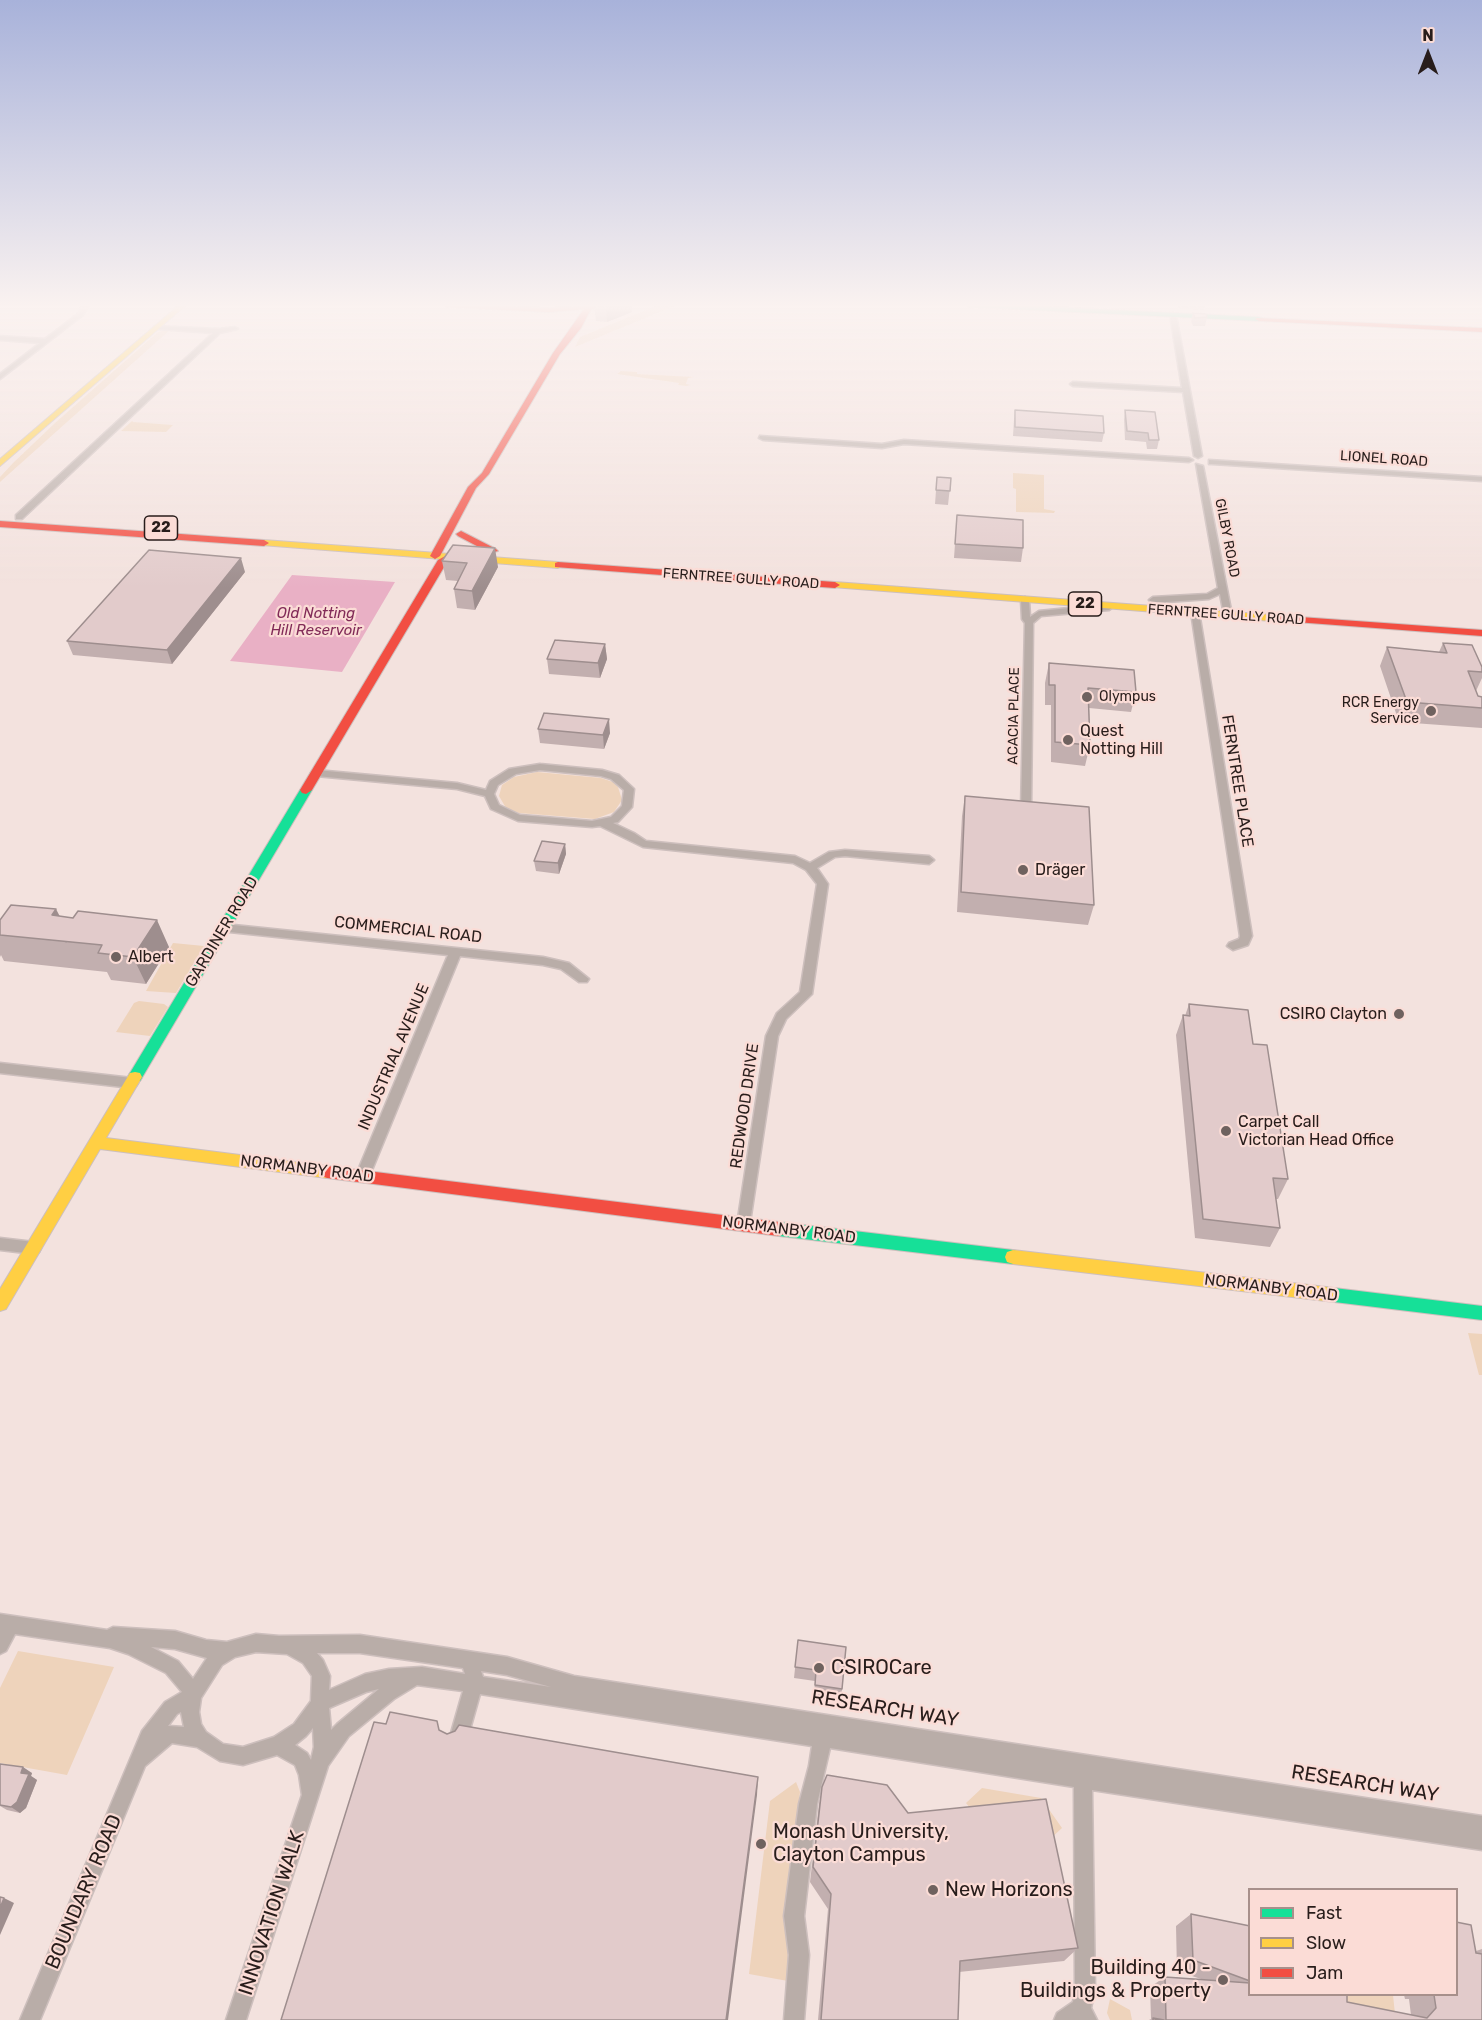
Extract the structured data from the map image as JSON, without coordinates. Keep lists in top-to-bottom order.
{
  "streets": {
    "main road": [
      "22",
      "FERNTREE GULLY ROAD",
      "GARDINER ROAD",
      "NORMANBY ROAD"
    ],
    "street": [
      "LIONEL ROAD",
      "GILBY ROAD",
      "ACACIA PLACE",
      "FERNTREE PLACE",
      "COMMERCIAL ROAD",
      "INDUSTRIAL AVENUE",
      "REDWOOD DRIVE",
      "RESEARCH WAY",
      "BOUNDARY ROAD",
      "INNOVATION WALK"
    ]
  },
  "crossings": [
    ["GILBY ROAD", "FERNTREE GULLY ROAD"],
    ["FERNTREE GULLY ROAD", "ACACIA PLACE"],
    ["FERNTREE GULLY ROAD", "FERNTREE PLACE"],
    ["FERNTREE GULLY ROAD", "GARDINER ROAD"],
    ["COMMERCIAL ROAD", "GARDINER ROAD"],
    ["COMMERCIAL ROAD", "INDUSTRIAL AVENUE"],
    ["GARDINER ROAD", "NORMANBY ROAD"],
    ["INDUSTRIAL AVENUE", "NORMANBY ROAD"],
    ["REDWOOD DRIVE", "NORMANBY ROAD"],
    ["RESEARCH WAY", "BOUNDARY ROAD"],
    ["RESEARCH WAY", "INNOVATION WALK"],
    ["BOUNDARY ROAD", "INNOVATION WALK"]
  ],
  "water": ["Old Notting Hill Reservoir"],
  "places": [
    "Olympus",
    "RCR Energy Service",
    "Quest Notting Hill",
    "Dräger",
    "Albert",
    "CSIRO Clayton",
    "Carpet Call Victorian Head Office",
    "CSIROCare",
    "Monash University, Clayton Campus",
    "New Horizons",
    "Building 40 - Buildings & Property"
  ],
  "legend": ["Fast", "Slow", "Jam"],
  "north": "top"
}
